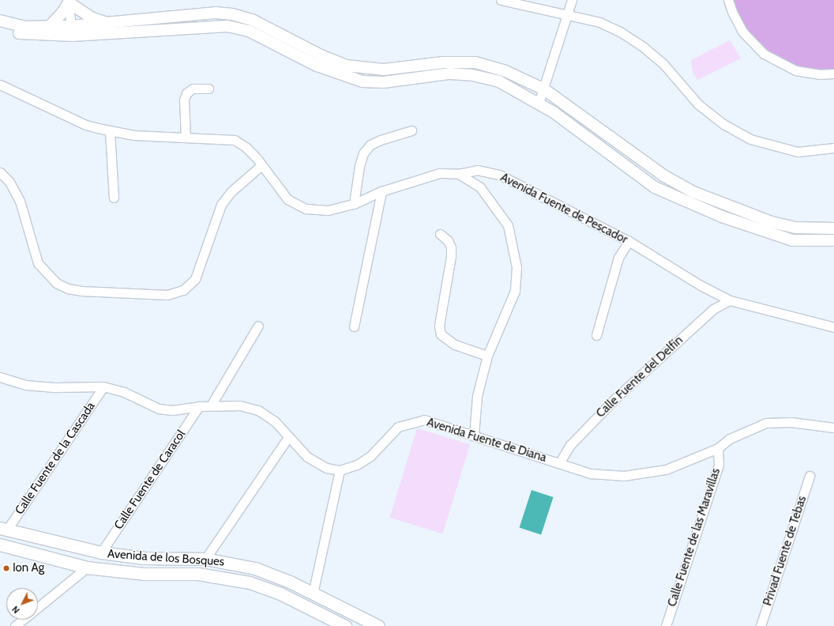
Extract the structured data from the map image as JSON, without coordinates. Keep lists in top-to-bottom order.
{
  "streets": {
    "main road": ["Avenida de los Bosques"],
    "street": [
      "Avenida Fuente de Pescador",
      "Calle Fuente del Delfín",
      "Avenida Fuente de Diana",
      "Calle Fuente de la Cascada",
      "Calle Fuente de Caracol",
      "Calle Fuente de las Maravillas",
      "Privad Fuente de Tebas"
    ]
  },
  "crossings": [
    ["Avenida Fuente de Pescador", "Calle Fuente del Delfín"],
    ["Calle Fuente del Delfín", "Avenida Fuente de Diana"],
    ["Avenida Fuente de Diana", "Calle Fuente de las Maravillas"],
    ["Calle Fuente de la Cascada", "Avenida de los Bosques"],
    ["Calle Fuente de Caracol", "Avenida de los Bosques"]
  ],
  "places": ["Ion Ag"],
  "north": "bottom left"
}
